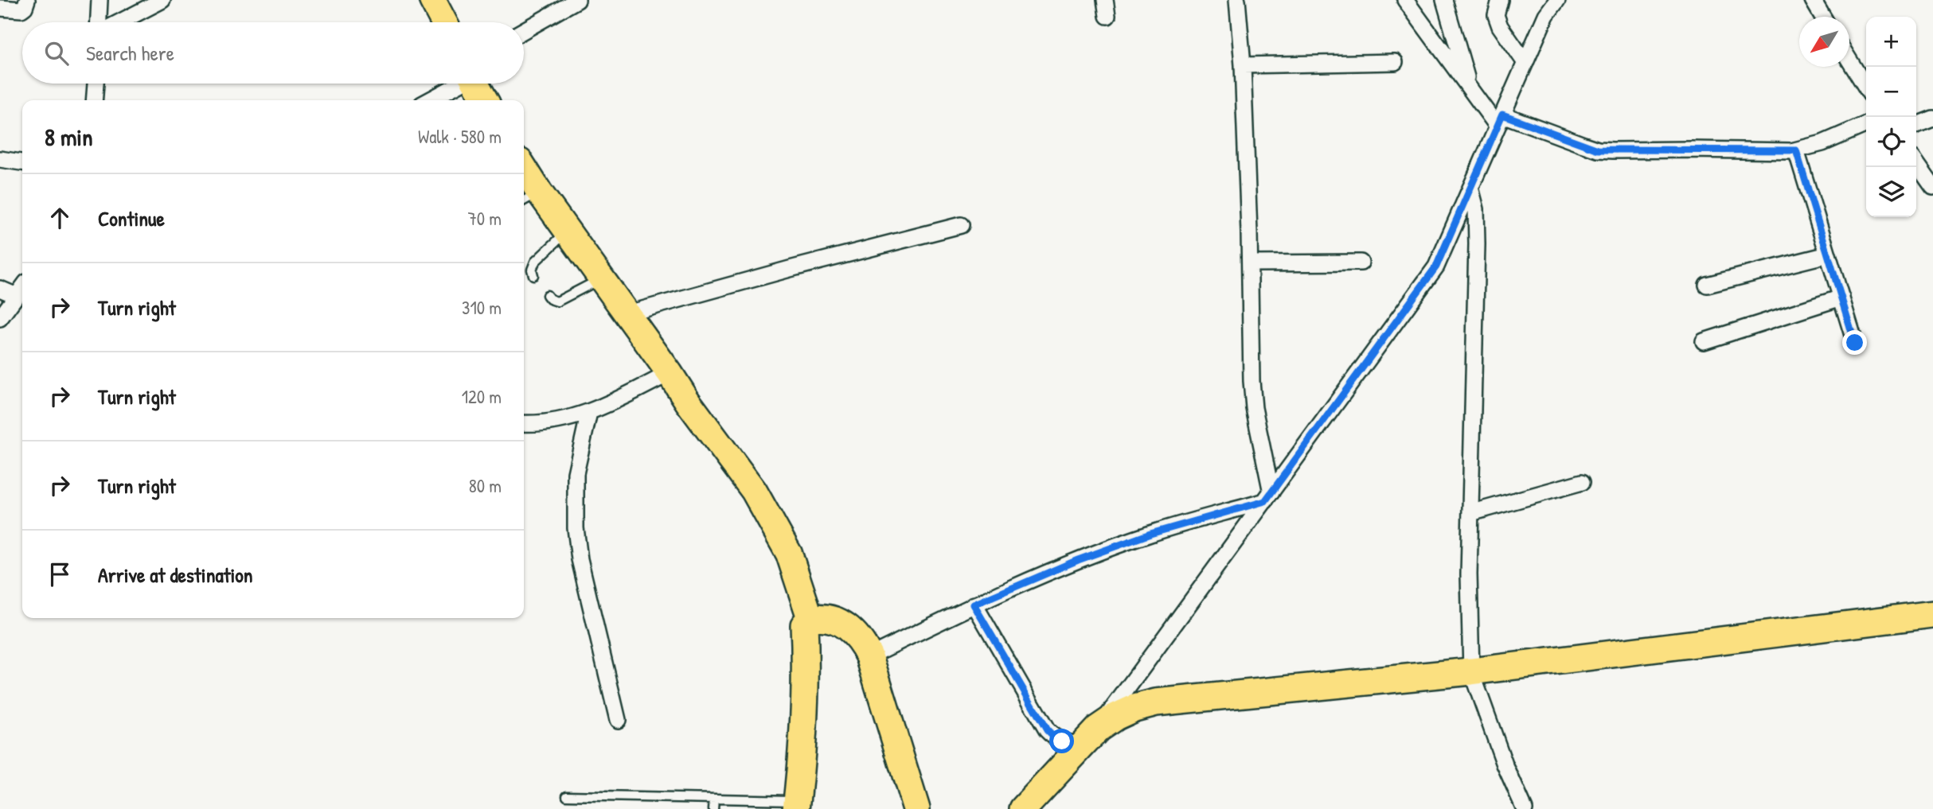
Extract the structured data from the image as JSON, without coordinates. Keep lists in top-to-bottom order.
{
  "north": "bottom left",
  "page": {
    "map_buttons": ["+", "−"],
    "search": "Search here",
    "heading": ["8 min", "Walk · 580 m"],
    "list": [
      ["Continue", "70 m"],
      ["Turn right", "310 m"],
      ["Turn right", "120 m"],
      ["Turn right", "80 m"],
      "Arrive at destination"
    ]
  }
}
